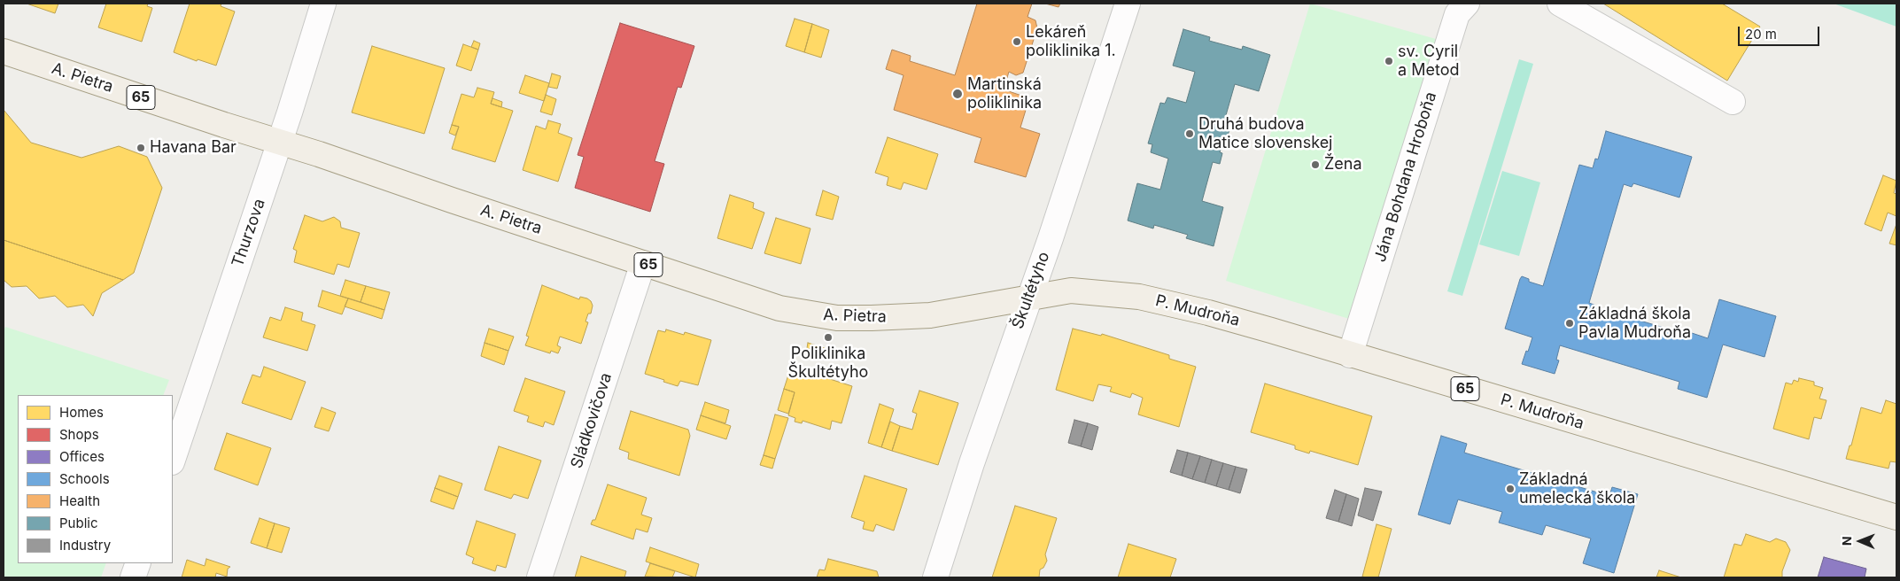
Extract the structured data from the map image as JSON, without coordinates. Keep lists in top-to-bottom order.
{
  "streets": {
    "main road": ["A. Pietra", "65", "P. Mudroňa"],
    "street": [
      "Jána Bohdana Hroboňa",
      "Thurzova",
      "Škultétyho",
      "Sládkovičova"
    ]
  },
  "crossings": [
    ["A. Pietra", "Thurzova"],
    ["A. Pietra", "Škultétyho"],
    ["A. Pietra", "P. Mudroňa"],
    ["A. Pietra", "Sládkovičova"],
    ["Jána Bohdana Hroboňa", "P. Mudroňa"],
    ["Škultétyho", "P. Mudroňa"]
  ],
  "places": [
    "Lekáreň poliklinika 1.",
    "sv. Cyril a Metod",
    "Martinská poliklinika",
    "Druhá budova Matice slovenskej",
    "Havana Bar",
    "Žena",
    "Základná škola Pavla Mudroňa",
    "Poliklinika Škultétyho",
    "Základná umelecká škola"
  ],
  "legend": [
    "Homes",
    "Shops",
    "Offices",
    "Schools",
    "Health",
    "Public",
    "Industry"
  ],
  "scale_bar": "20 m",
  "north": "left"
}
